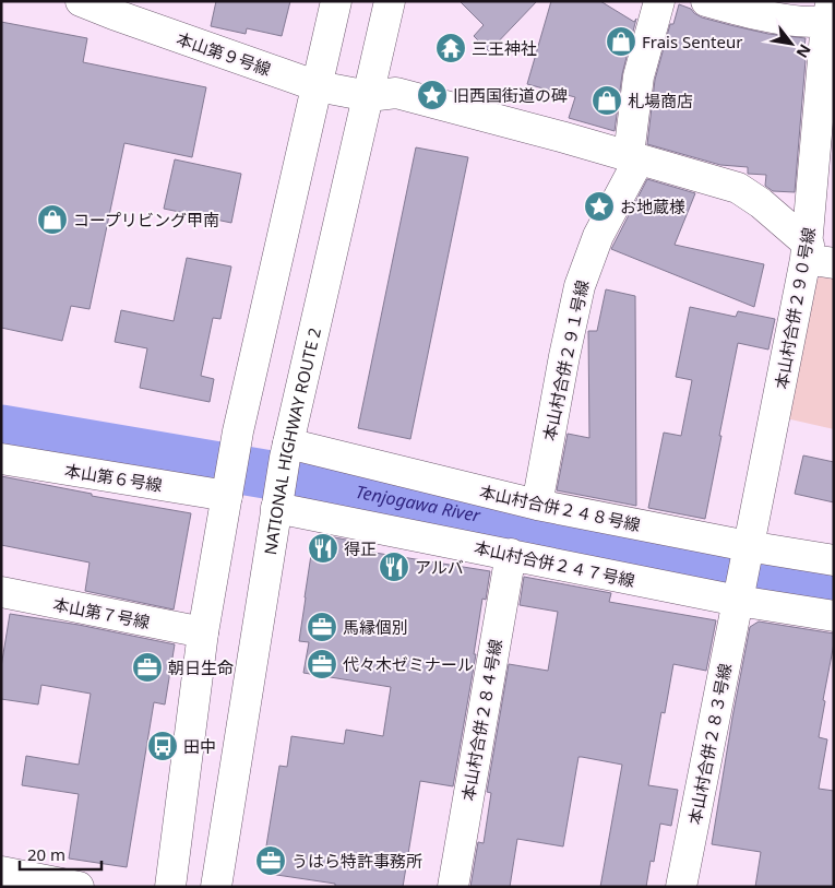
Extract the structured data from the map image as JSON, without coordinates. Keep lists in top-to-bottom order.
{
  "streets": {
    "main road": [
      "本山第９号線",
      "本山村合併２９０号線",
      "本山村合併２９１号線",
      "NATIONAL HIGHWAY ROUTE 2",
      "本山第６号線",
      "本山村合併２４８号線",
      "本山村合併２４７号線",
      "本山第７号線",
      "本山村合併２８４号線",
      "本山村合併２８３号線"
    ]
  },
  "crossings": [
    ["本山第９号線", "本山村合併２９０号線"],
    ["本山第９号線", "本山村合併２９１号線"],
    ["本山第９号線", "NATIONAL HIGHWAY ROUTE 2"],
    ["本山村合併２９０号線", "本山村合併２４８号線"],
    ["本山村合併２９０号線", "本山村合併２４７号線"],
    ["本山村合併２９０号線", "本山村合併２８３号線"],
    ["本山村合併２９１号線", "本山村合併２４８号線"],
    ["NATIONAL HIGHWAY ROUTE 2", "本山村合併２４８号線"],
    ["NATIONAL HIGHWAY ROUTE 2", "本山村合併２４７号線"],
    ["本山村合併２４７号線", "本山村合併２８４号線"],
    ["本山村合併２４７号線", "本山村合併２８３号線"]
  ],
  "water": ["Tenjogawa River"],
  "places": {
    "shop": ["Frais Senteur", "札場商店", "コープリビング甲南"],
    "temple": ["三王神社"],
    "place": ["旧西国街道の碑", "お地蔵様"],
    "restaurant": ["得正", "アルバ"],
    "office": [
      "馬縁個別",
      "代々木ゼミナール",
      "朝日生命",
      "うはら特許事務所"
    ],
    "bus stop": ["田中"]
  },
  "scale_bar": "20 m",
  "north": "bottom right"
}
